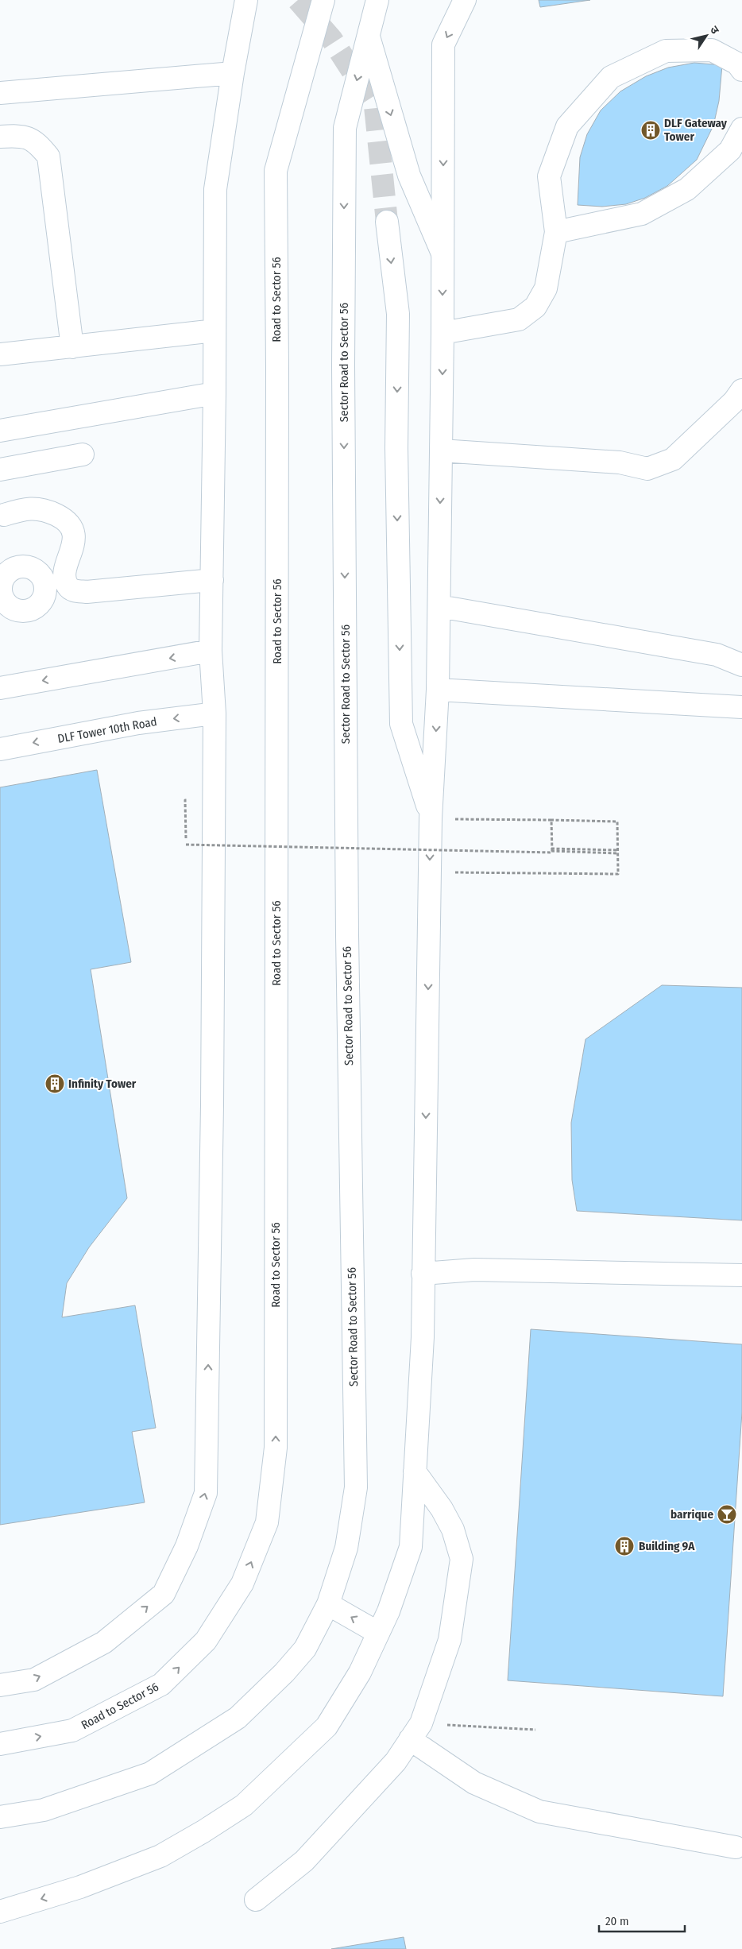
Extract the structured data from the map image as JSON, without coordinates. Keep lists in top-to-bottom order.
{
  "streets": {
    "street": ["Road to Sector 56", "Sector Road to Sector 56", "DLF Tower 10th Road"]
  },
  "places": {
    "building": ["DLF Gateway Tower", "Infinity Tower", "Building 9A"],
    "bar": ["barrique"]
  },
  "scale_bar": "20 m",
  "north": "top right"
}
